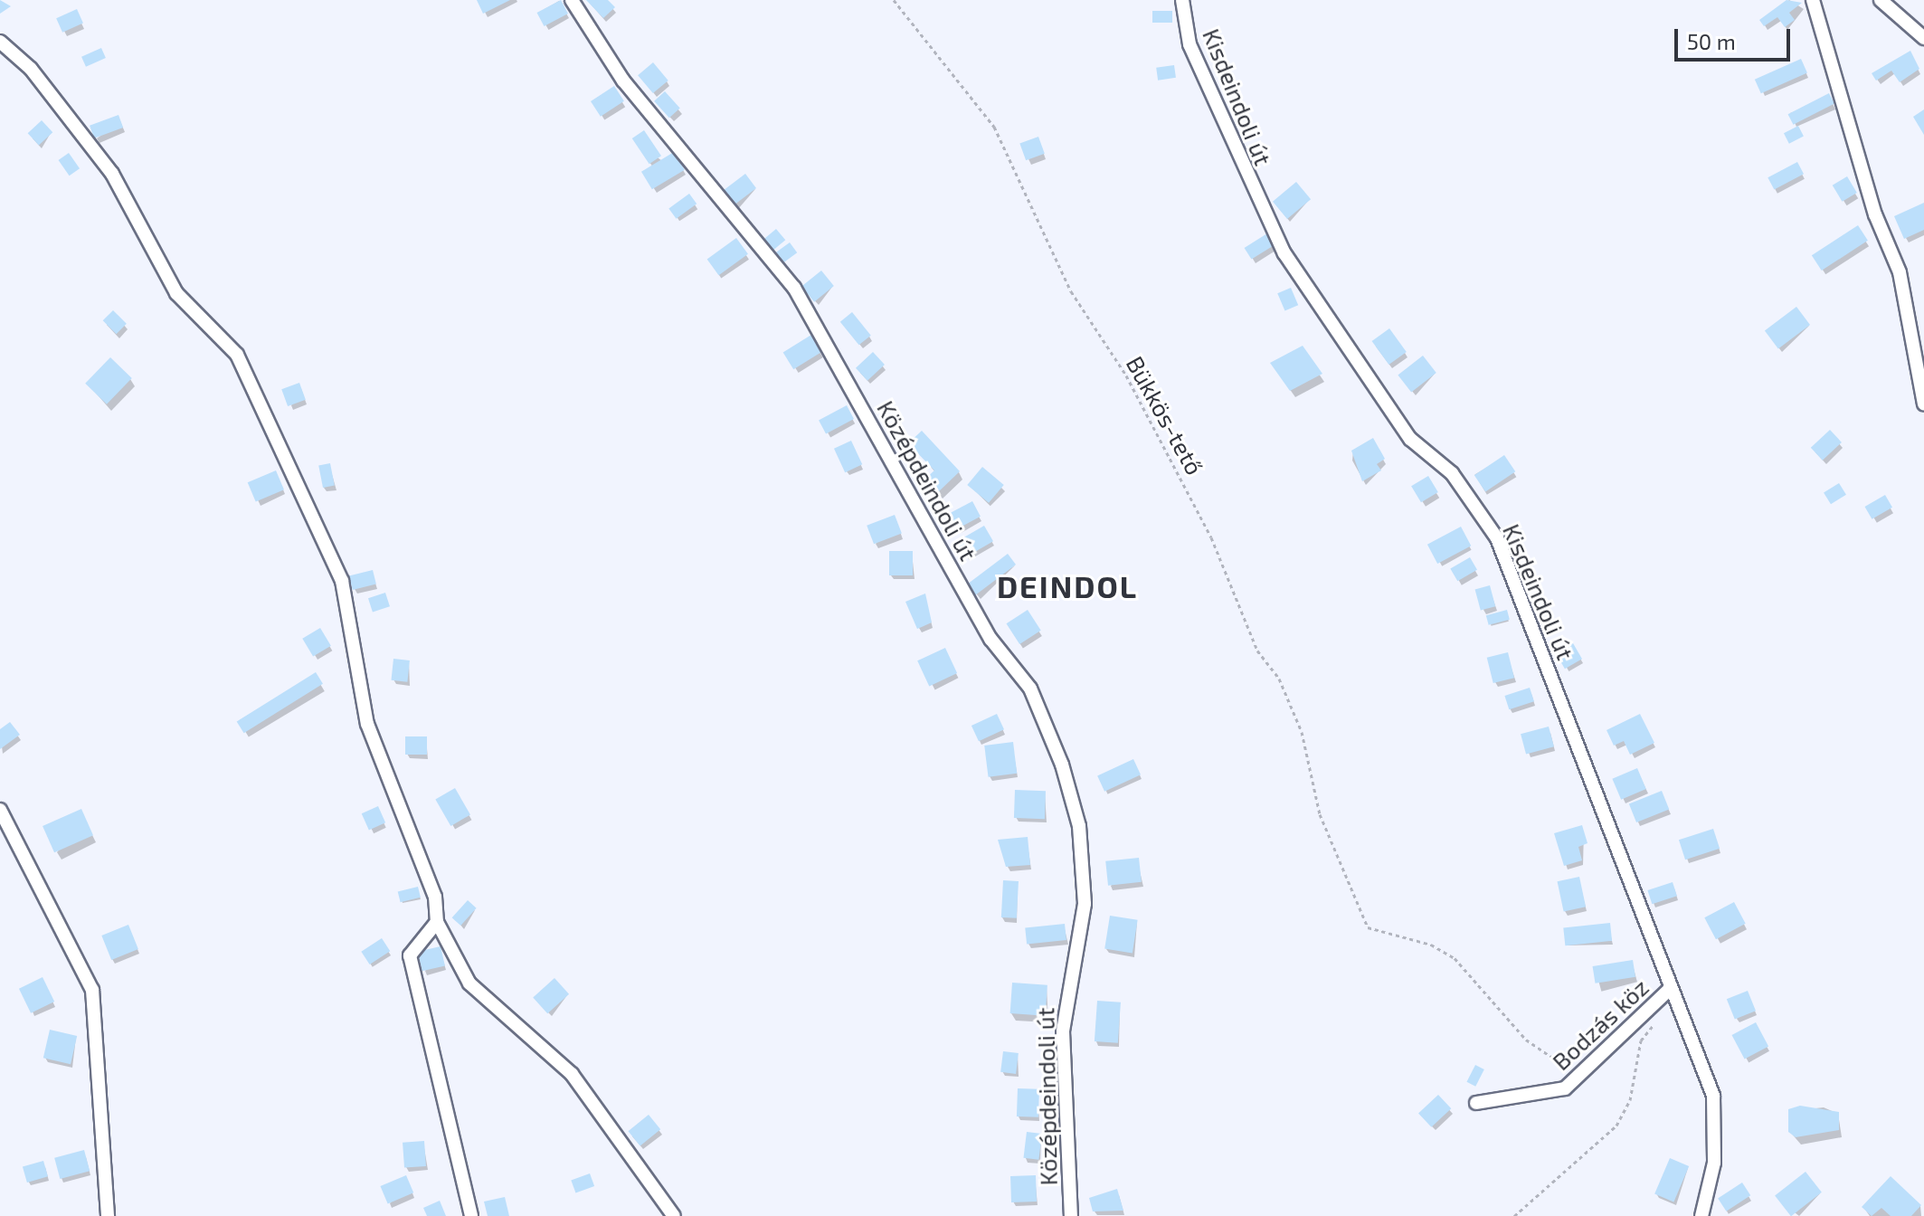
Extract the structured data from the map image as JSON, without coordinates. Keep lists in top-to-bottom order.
{
  "streets": {
    "street": ["Kisdeindoli út", "Középdeindoli út", "Bodzás köz"],
    "path": ["Bükkös-tető"]
  },
  "crossings": [
    ["Kisdeindoli út", "Bodzás köz"],
    ["Bükkös-tető", "Bodzás köz"]
  ],
  "districts": ["DEINDOL"],
  "scale_bar": "50 m"
}
